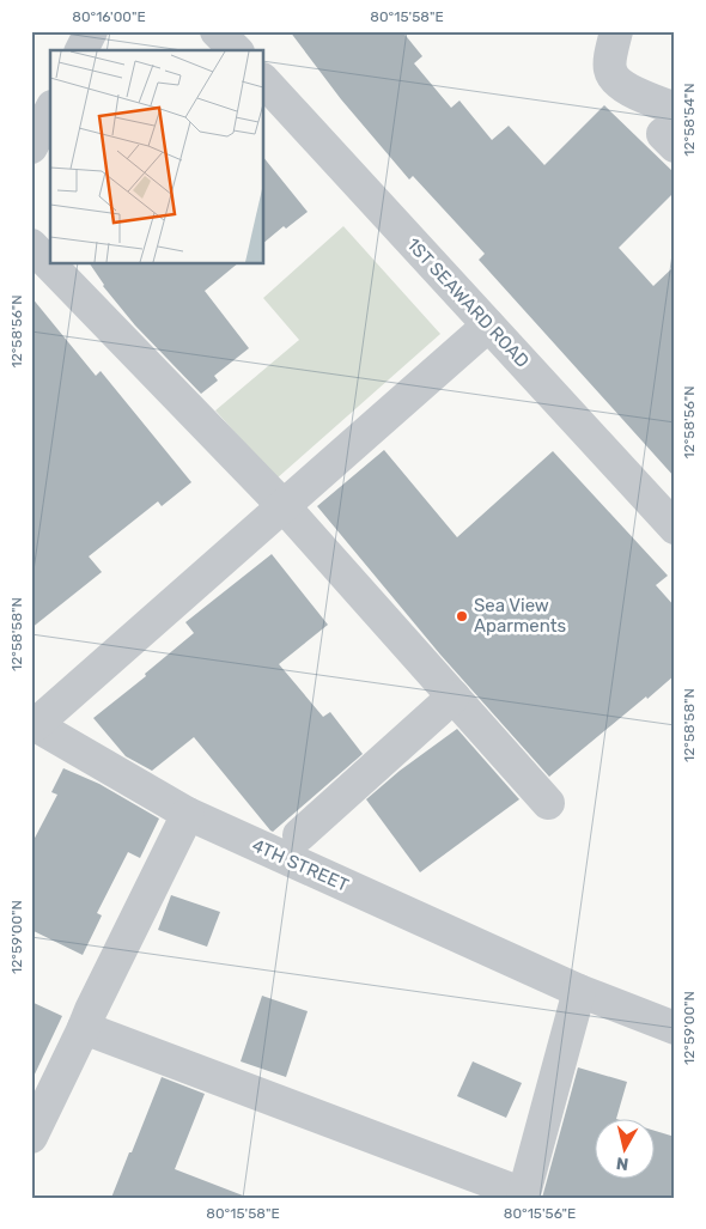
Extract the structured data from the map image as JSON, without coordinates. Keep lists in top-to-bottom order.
{
  "streets": {
    "street": ["1ST SEAWARD ROAD", "4TH STREET"]
  },
  "places": ["Sea View Aparments"],
  "north": "bottom",
  "coordinates": [
    "80°16'00\"E",
    "80°15'58\"E",
    "12°58'54\"N",
    "12°58'56\"N",
    "12°58'58\"N",
    "12°59'00\"N",
    "80°15'56\"E"
  ]
}
